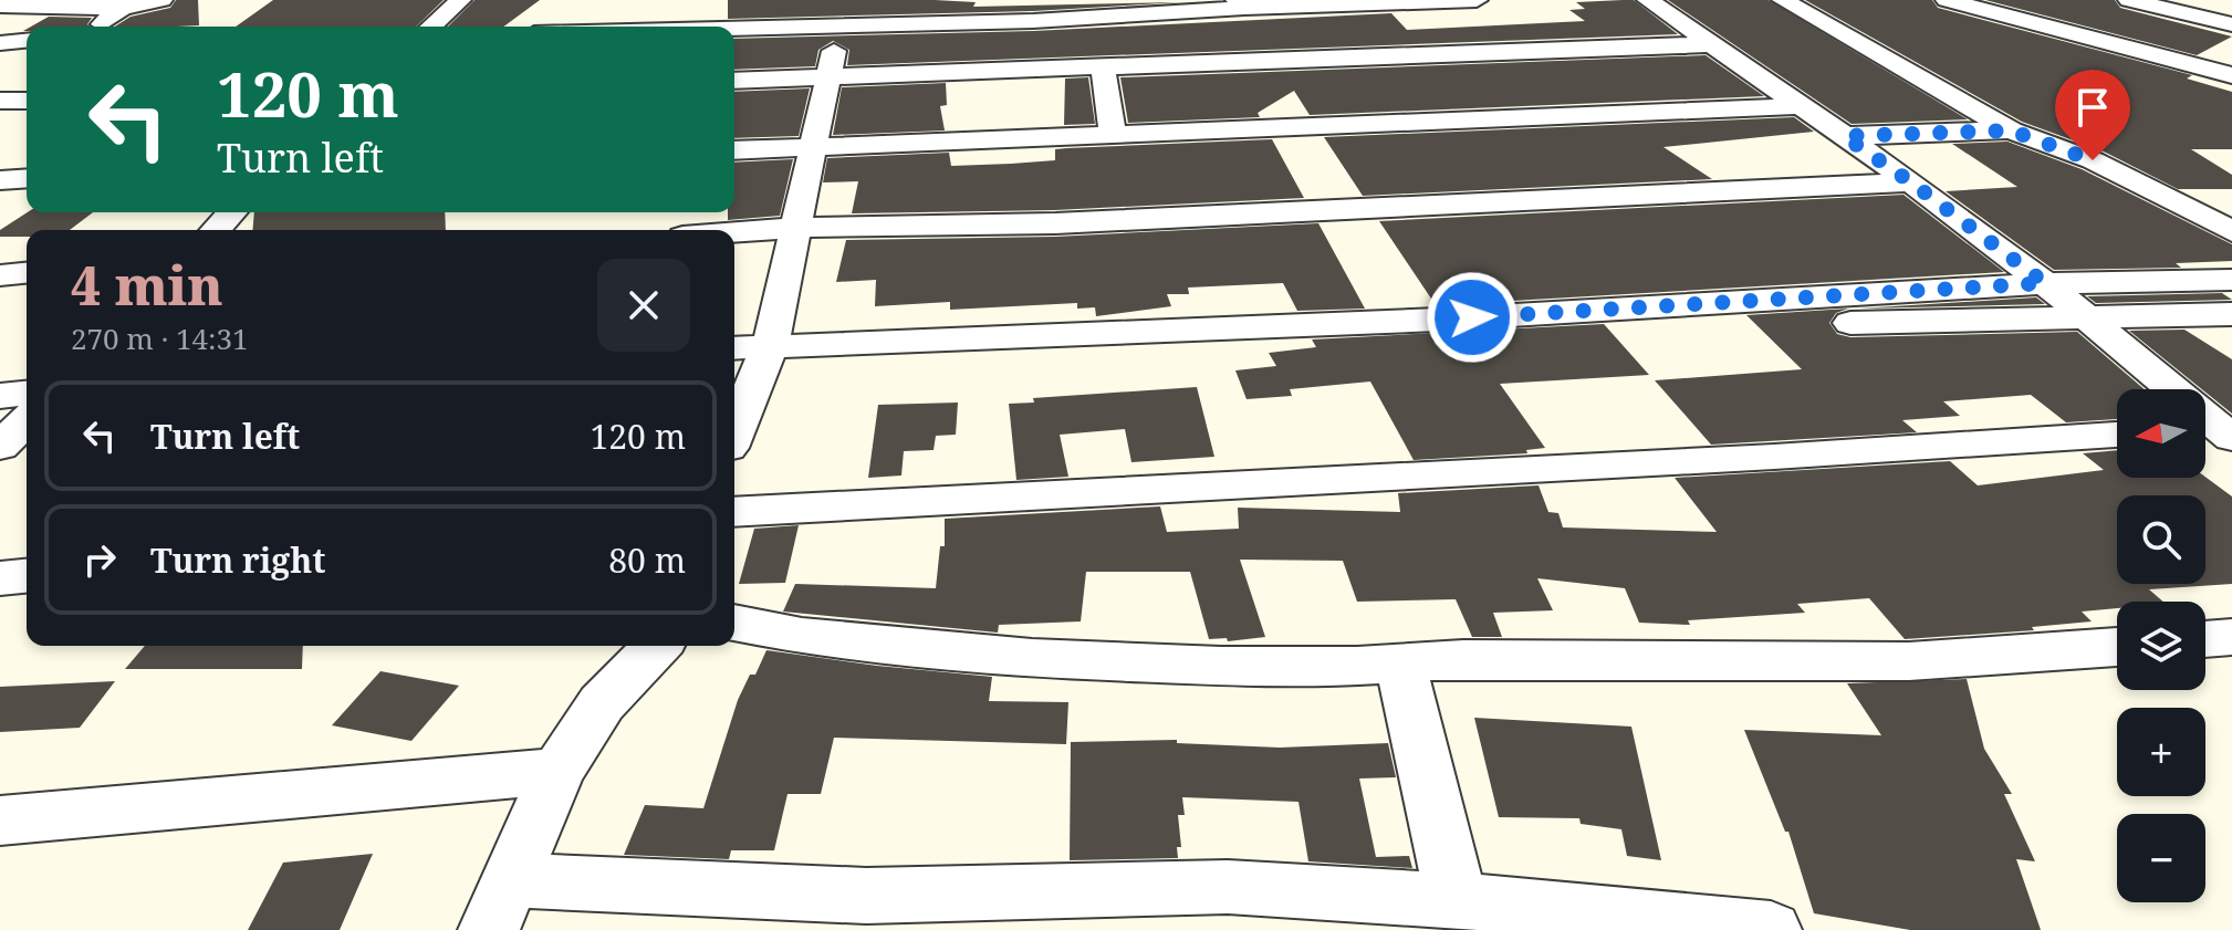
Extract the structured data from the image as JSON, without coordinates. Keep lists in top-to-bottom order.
{
  "north": "left",
  "page": {
    "turn": ["120 m", "Turn left"],
    "heading": ["4 min", "270 m · 14:31"],
    "list": [
      {
        "name": "Turn left",
        "value": "120 m"
      },
      {
        "name": "Turn right",
        "value": "80 m"
      }
    ],
    "map_buttons": ["+", "−"]
  }
}
